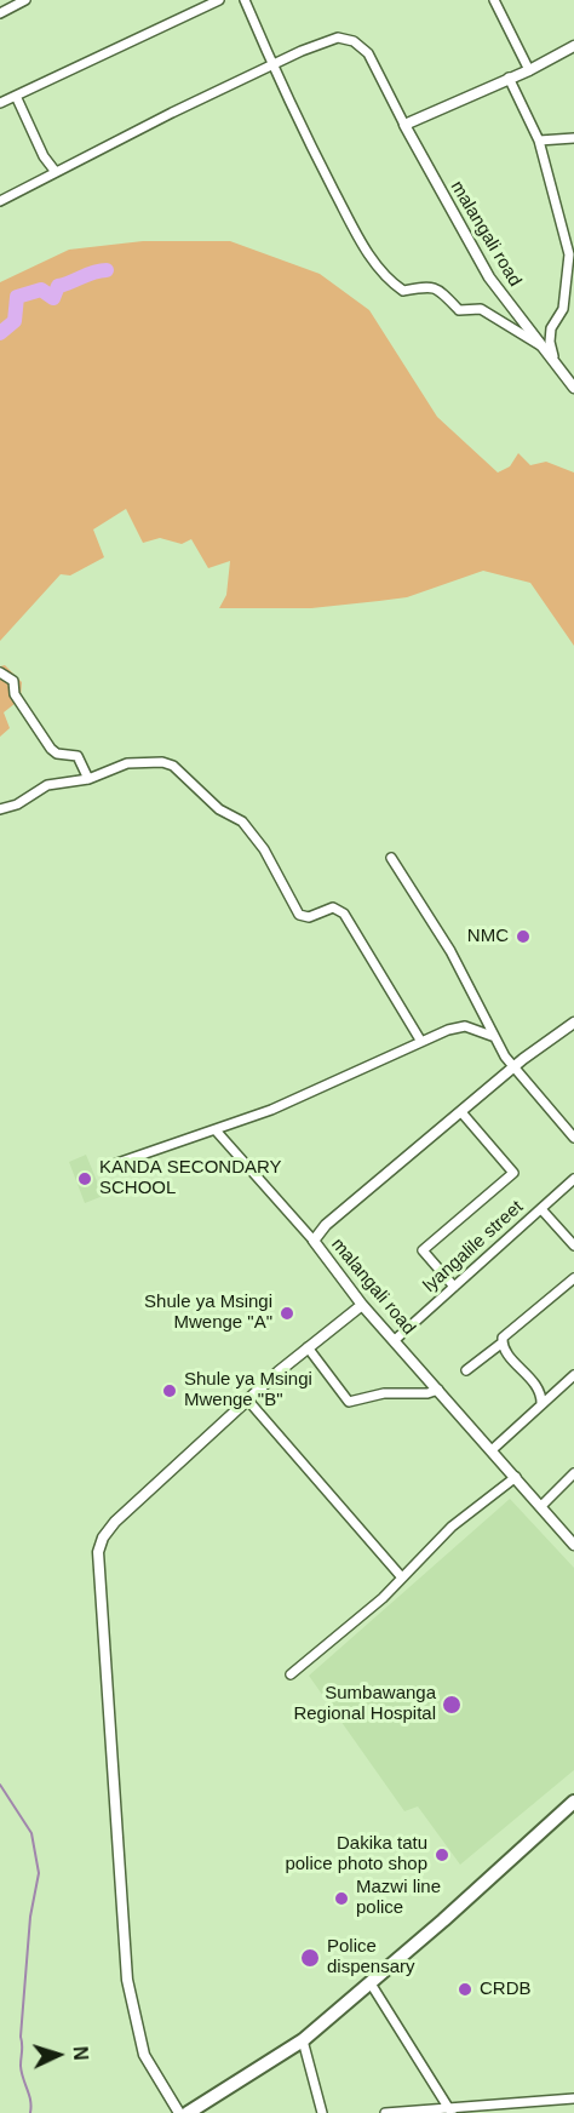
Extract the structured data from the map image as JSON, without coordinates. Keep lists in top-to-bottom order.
{
  "streets": {
    "street": ["malangali road", "lyangalile street"]
  },
  "crossings": [
    ["malangali road", "lyangalile street"]
  ],
  "places": [
    "NMC",
    "KANDA SECONDARY SCHOOL",
    "Shule ya Msingi Mwenge \"A\"",
    "Shule ya Msingi Mwenge \"B\"",
    "Sumbawanga Regional Hospital",
    "Dakika tatu police photo shop",
    "Mazwi line police",
    "Police dispensary",
    "CRDB"
  ],
  "north": "right"
}
